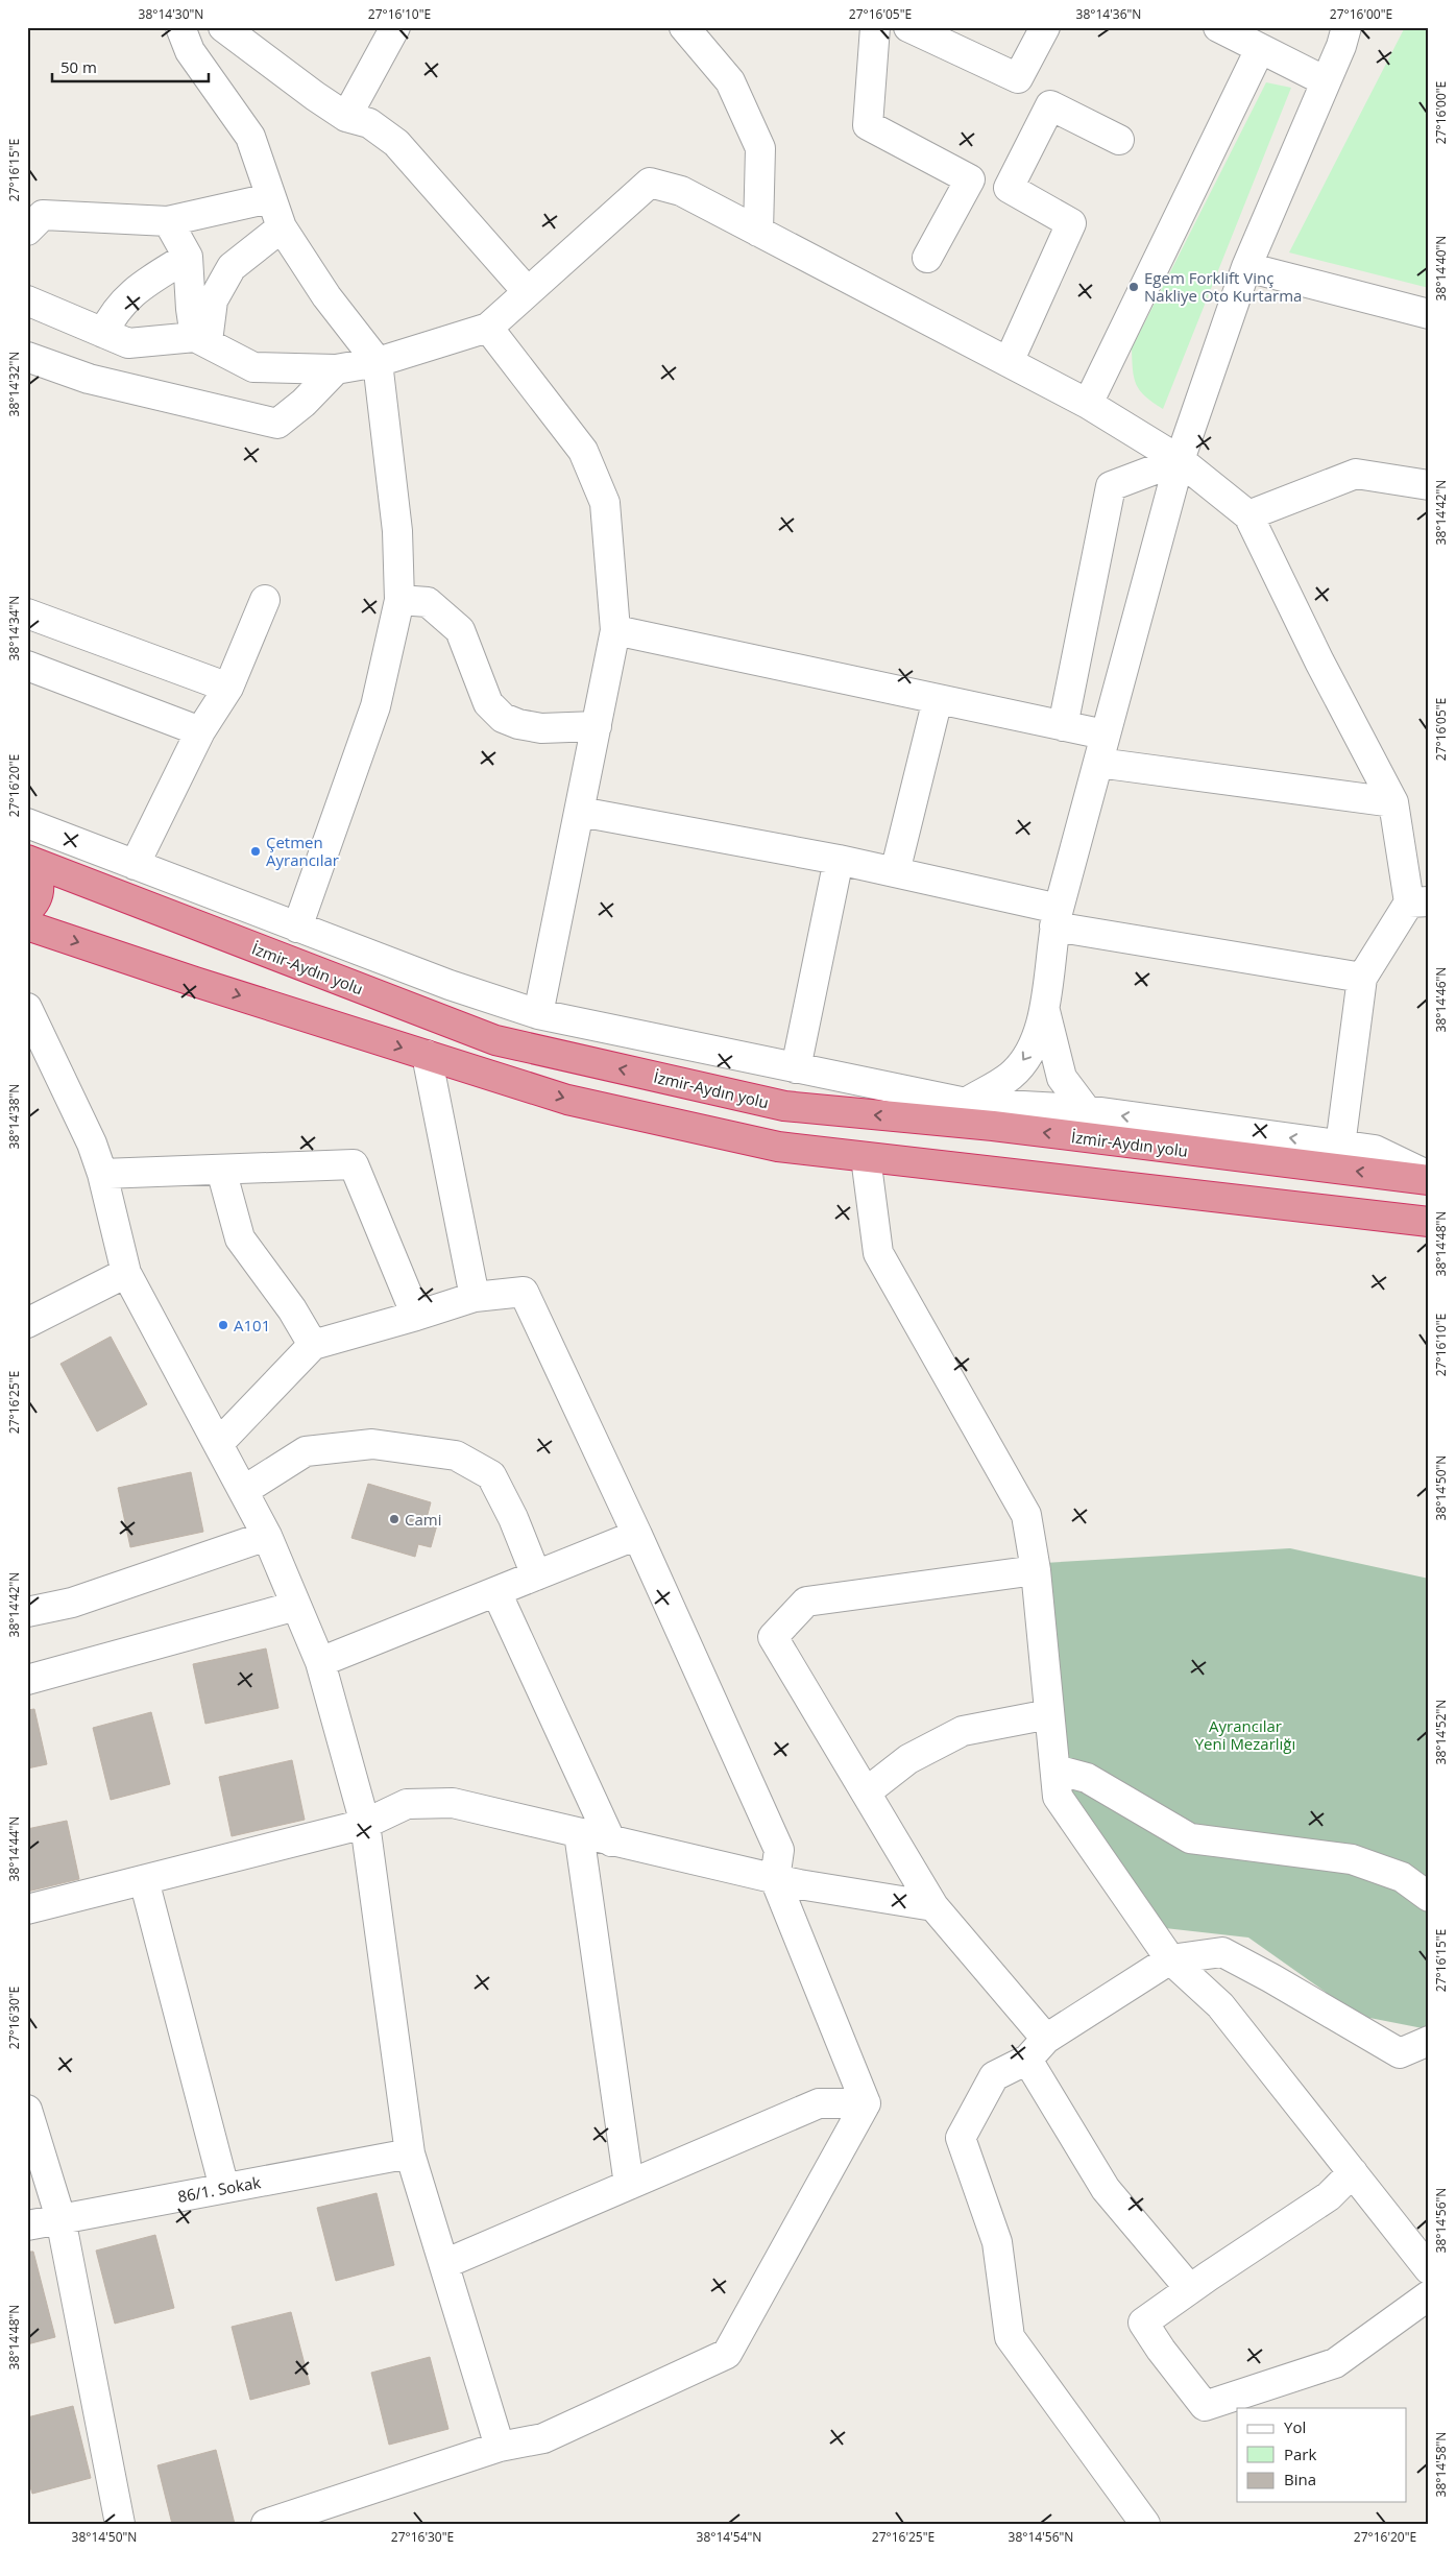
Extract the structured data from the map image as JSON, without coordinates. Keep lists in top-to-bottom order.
{
  "streets": {
    "highway": ["İzmir-Aydın yolu"],
    "street": ["86/1. Sokak"]
  },
  "parks": ["Ayrancılar Yeni Mezarlığı"],
  "places": [
    "Egem Forklift Vinç Nakliye Oto Kurtarma",
    "Çetmen Ayrancılar",
    "A101",
    "Cami"
  ],
  "legend": ["Yol", "Park", "Bina"],
  "scale_bar": "50 m",
  "coordinates": [
    "38°14'30\"N",
    "27°16'10\"E",
    "27°16'05\"E",
    "38°14'36\"N",
    "27°16'00\"E",
    "27°16'15\"E",
    "38°14'40\"N",
    "38°14'32\"N",
    "38°14'42\"N",
    "38°14'34\"N",
    "27°16'20\"E",
    "38°14'46\"N",
    "38°14'38\"N",
    "38°14'48\"N",
    "27°16'25\"E",
    "38°14'50\"N",
    "38°14'52\"N",
    "38°14'44\"N",
    "27°16'30\"E",
    "38°14'56\"N",
    "38°14'58\"N",
    "38°14'54\"N"
  ]
}
